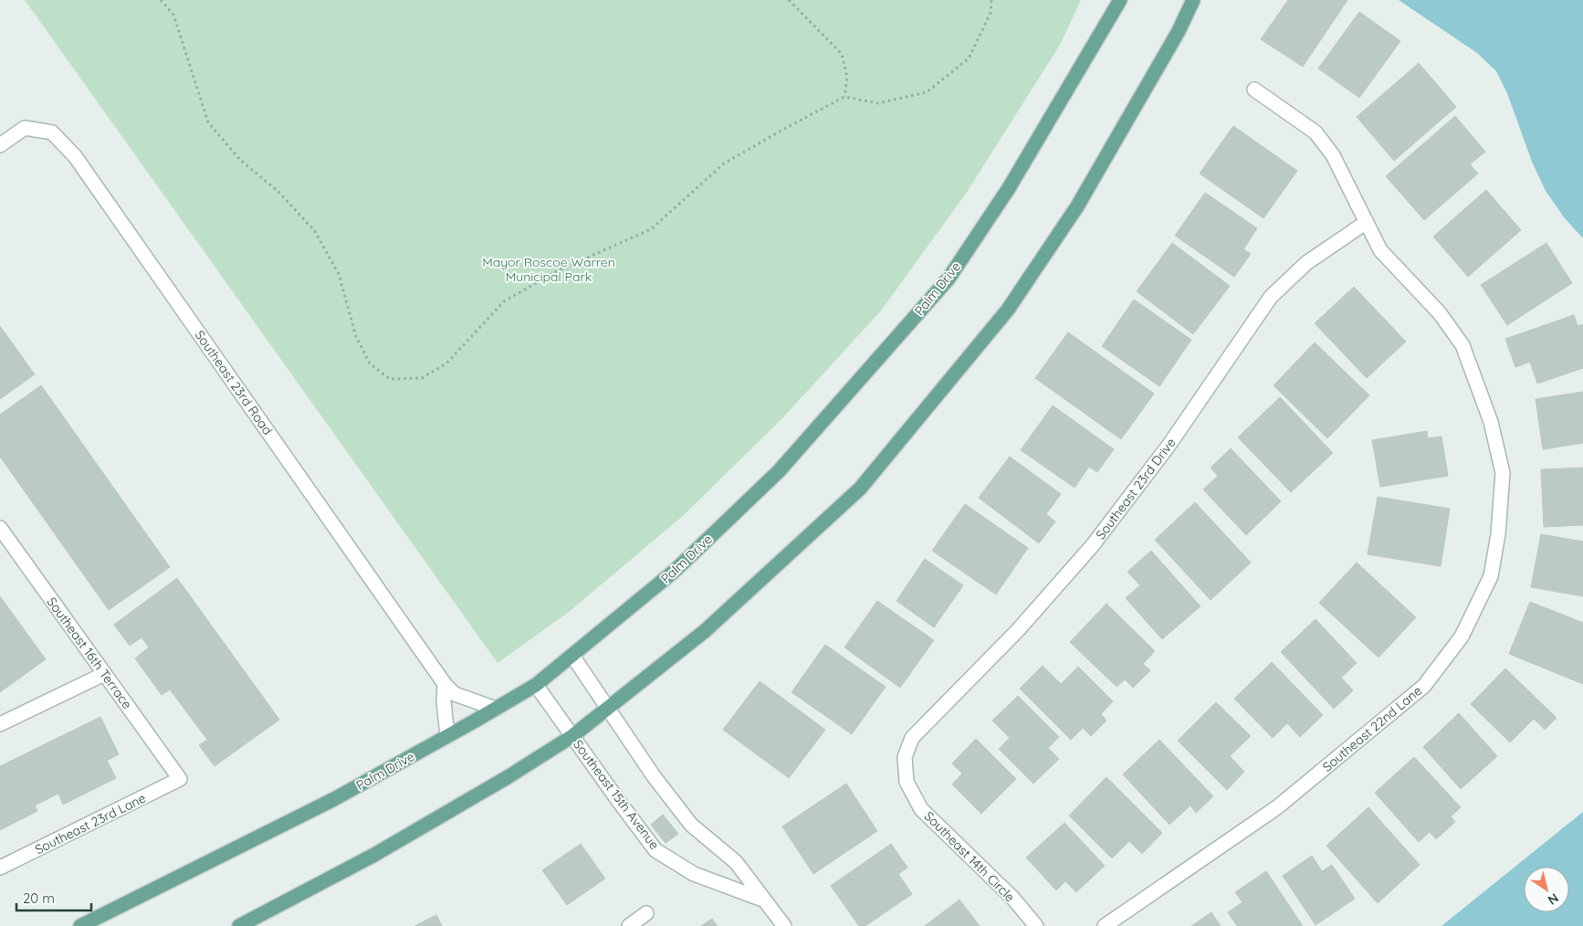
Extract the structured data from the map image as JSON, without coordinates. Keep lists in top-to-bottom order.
{
  "streets": {
    "main road": ["Palm Drive"],
    "street": [
      "Southeast 23rd Road",
      "Southeast 23rd Drive",
      "Southeast 16th Terrace",
      "Southeast 22nd Lane",
      "Southeast 15th Avenue",
      "Southeast 23rd Lane",
      "Southeast 14th Circle"
    ]
  },
  "crossings": [
    ["Palm Drive", "Southeast 23rd Road"],
    ["Palm Drive", "Southeast 15th Avenue"],
    ["Southeast 23rd Drive", "Southeast 22nd Lane"],
    ["Southeast 23rd Drive", "Southeast 14th Circle"],
    ["Southeast 16th Terrace", "Southeast 23rd Lane"]
  ],
  "parks": ["Mayor Roscoe Warren Municipal Park"],
  "scale_bar": "20 m",
  "north": "bottom right"
}
